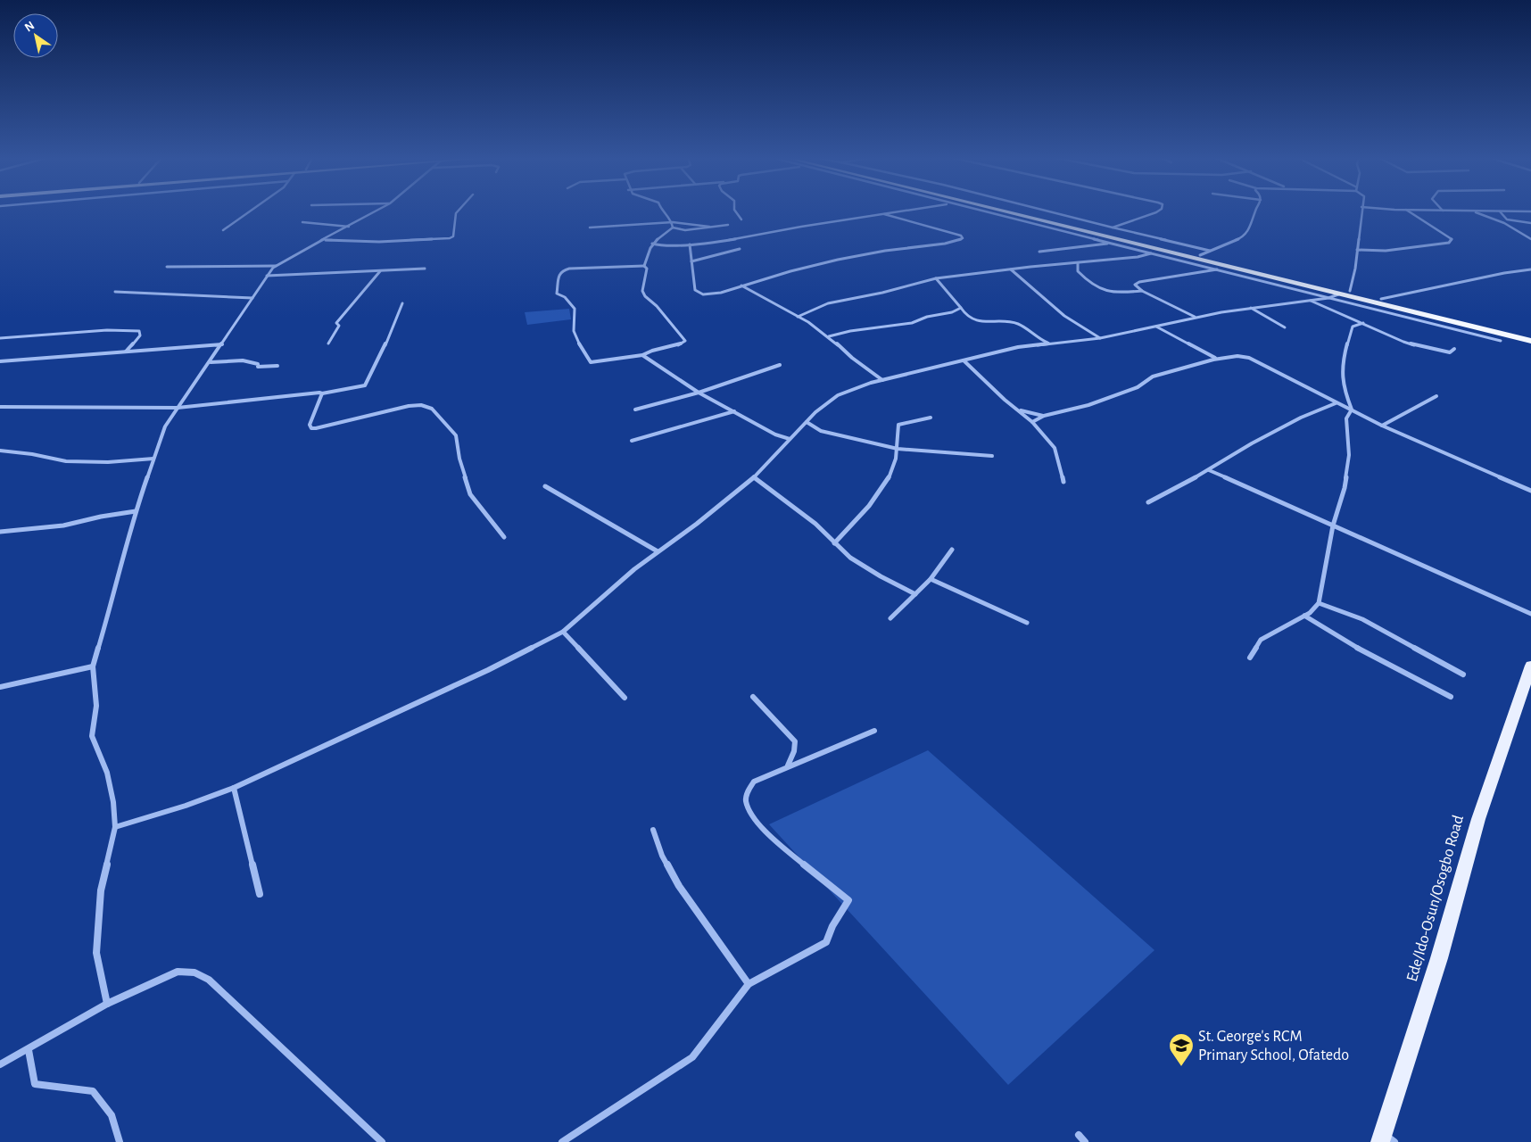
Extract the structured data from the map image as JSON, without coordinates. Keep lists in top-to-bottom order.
{
  "streets": {
    "main road": ["Ede/Ido-Osun/Osogbo Road"]
  },
  "places": {
    "school or university": ["St. George's RCM Primary School, Ofatedo"]
  },
  "north": "top left"
}
